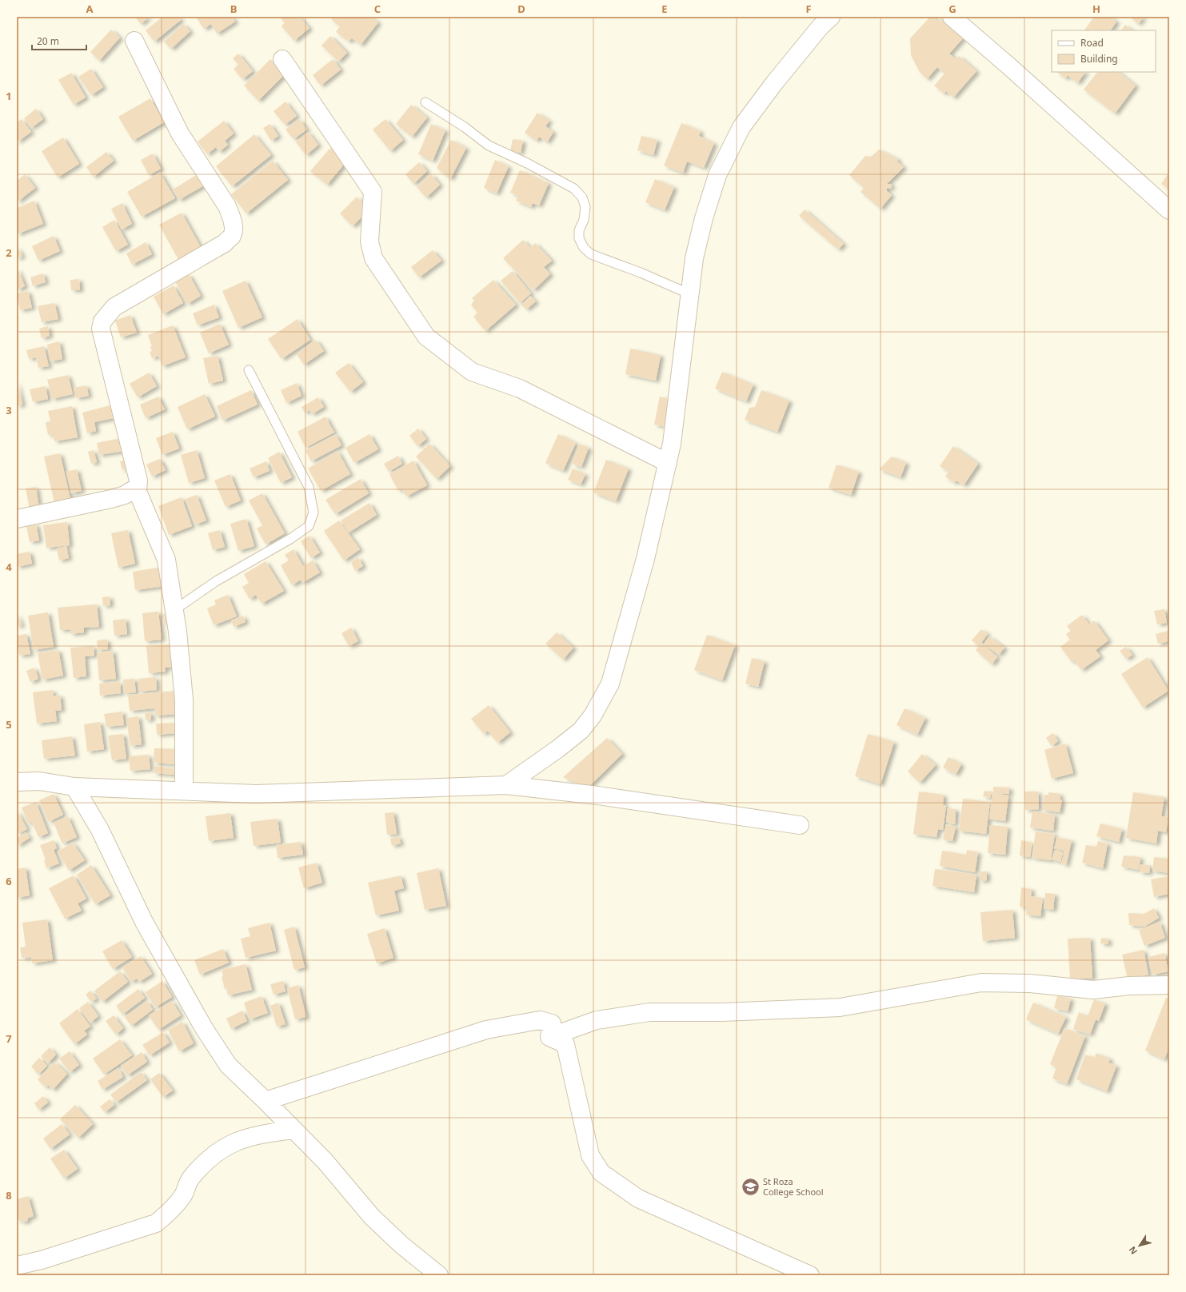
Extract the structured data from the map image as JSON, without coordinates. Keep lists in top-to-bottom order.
{
  "places": {
    "school or university": ["St Roza College School"]
  },
  "legend": ["Road", "Building"],
  "scale_bar": "20 m",
  "north": "bottom left",
  "grid": {
    "columns": [
      "A",
      "B",
      "C",
      "D",
      "E",
      "F",
      "G",
      "H"
    ],
    "rows": [
      "1",
      "2",
      "3",
      "4",
      "5",
      "6",
      "7",
      "8"
    ]
  }
}
